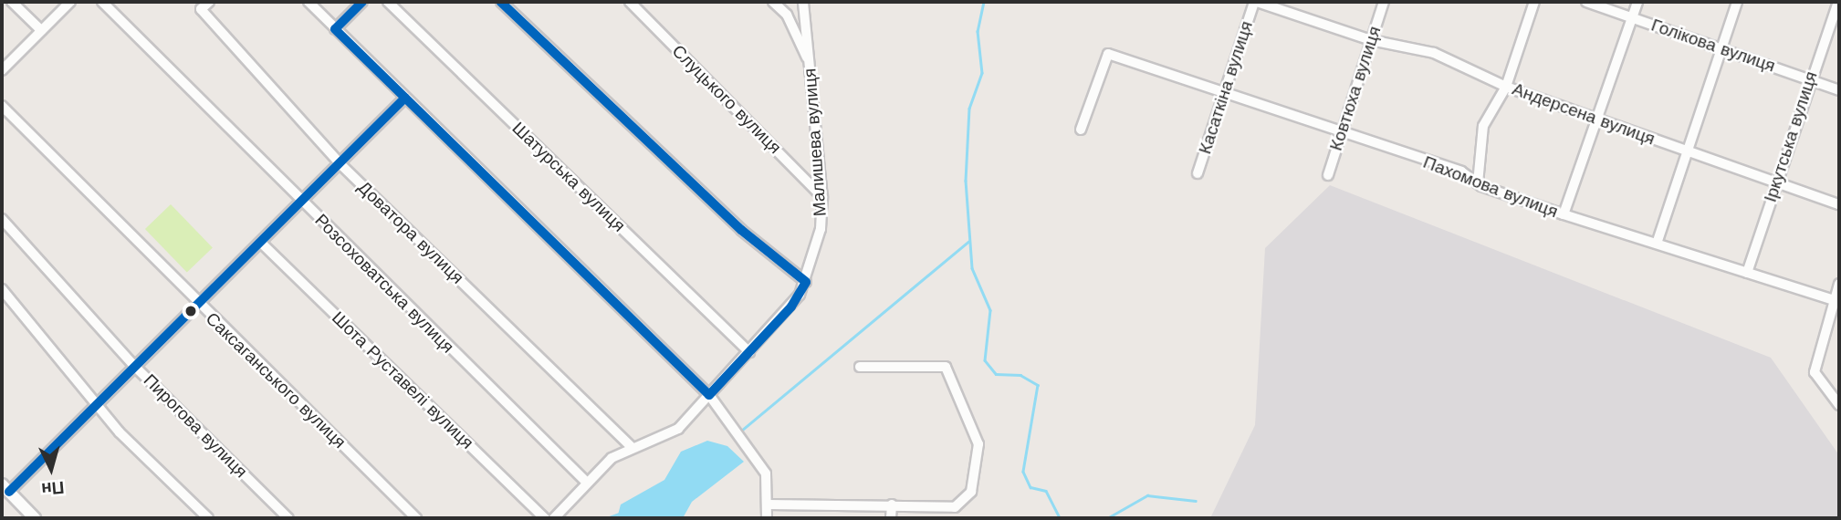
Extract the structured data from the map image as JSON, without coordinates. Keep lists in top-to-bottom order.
{
  "streets": {
    "street": [
      "Голікова вулиця",
      "Касаткіна вулиця",
      "Ковтюха вулиця",
      "Слуцького вулиця",
      "Андерсена вулиця",
      "Іркутська вулиця",
      "Малишева вулиця",
      "Шатурська вулиця",
      "Пахомова вулиця",
      "Доватора вулиця",
      "Розсоховатська вулиця",
      "Саксаганського вулиця",
      "Шота Руставелі вулиця",
      "Пирогова вулиця"
    ]
  },
  "crossings": [
    ["Голікова вулиця", "Іркутська вулиця"],
    ["Касаткіна вулиця", "Андерсена вулиця"],
    ["Касаткіна вулиця", "Пахомова вулиця"],
    ["Ковтюха вулиця", "Андерсена вулиця"],
    ["Ковтюха вулиця", "Пахомова вулиця"],
    ["Слуцького вулиця", "Малишева вулиця"],
    ["Андерсена вулиця", "Іркутська вулиця"],
    ["Іркутська вулиця", "Пахомова вулиця"]
  ],
  "north": "bottom"
}
